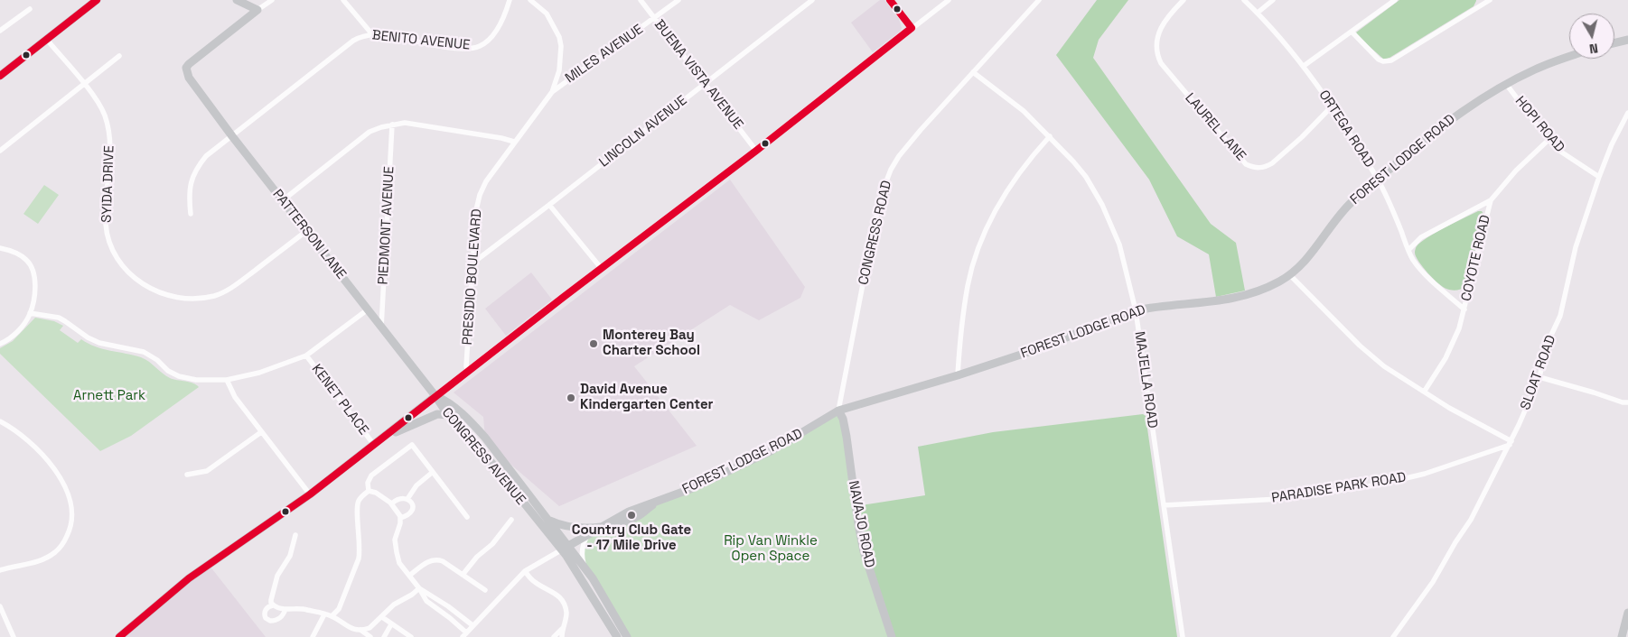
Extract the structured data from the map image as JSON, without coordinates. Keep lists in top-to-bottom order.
{
  "streets": {
    "street": [
      "BENITO AVENUE",
      "MILES AVENUE",
      "BUENA VISTA AVENUE",
      "HOPI ROAD",
      "LAUREL LANE",
      "ORTEGA ROAD",
      "LINCOLN AVENUE",
      "FOREST LODGE ROAD",
      "SYIDA DRIVE",
      "PIEDMONT AVENUE",
      "CONGRESS ROAD",
      "PATTERSON LANE",
      "COYOTE ROAD",
      "PRESIDIO BOULEVARD",
      "SLOAT ROAD",
      "MAJELLA ROAD",
      "KENET PLACE",
      "CONGRESS AVENUE",
      "PARADISE PARK ROAD",
      "NAVAJO ROAD"
    ]
  },
  "crossings": [
    ["BENITO AVENUE", "PATTERSON LANE"],
    ["MILES AVENUE", "BUENA VISTA AVENUE"],
    ["MILES AVENUE", "PRESIDIO BOULEVARD"],
    ["BUENA VISTA AVENUE", "LINCOLN AVENUE"],
    ["HOPI ROAD", "FOREST LODGE ROAD"],
    ["HOPI ROAD", "COYOTE ROAD"],
    ["HOPI ROAD", "SLOAT ROAD"],
    ["LAUREL LANE", "ORTEGA ROAD"],
    ["ORTEGA ROAD", "FOREST LODGE ROAD"],
    ["ORTEGA ROAD", "COYOTE ROAD"],
    ["LINCOLN AVENUE", "PRESIDIO BOULEVARD"],
    ["FOREST LODGE ROAD", "CONGRESS ROAD"],
    ["FOREST LODGE ROAD", "MAJELLA ROAD"],
    ["FOREST LODGE ROAD", "CONGRESS AVENUE"],
    ["FOREST LODGE ROAD", "NAVAJO ROAD"],
    ["SYIDA DRIVE", "PATTERSON LANE"],
    ["PIEDMONT AVENUE", "PATTERSON LANE"],
    ["CONGRESS ROAD", "MAJELLA ROAD"],
    ["CONGRESS ROAD", "NAVAJO ROAD"],
    ["PATTERSON LANE", "CONGRESS AVENUE"],
    ["SLOAT ROAD", "PARADISE PARK ROAD"],
    ["MAJELLA ROAD", "PARADISE PARK ROAD"]
  ],
  "parks": ["Arnett Park", "Rip Van Winkle Open Space"],
  "places": ["Monterey Bay Charter School", "David Avenue Kindergarten Center", "Country Club Gate - 17 Mile Drive"],
  "north": "bottom"
}
